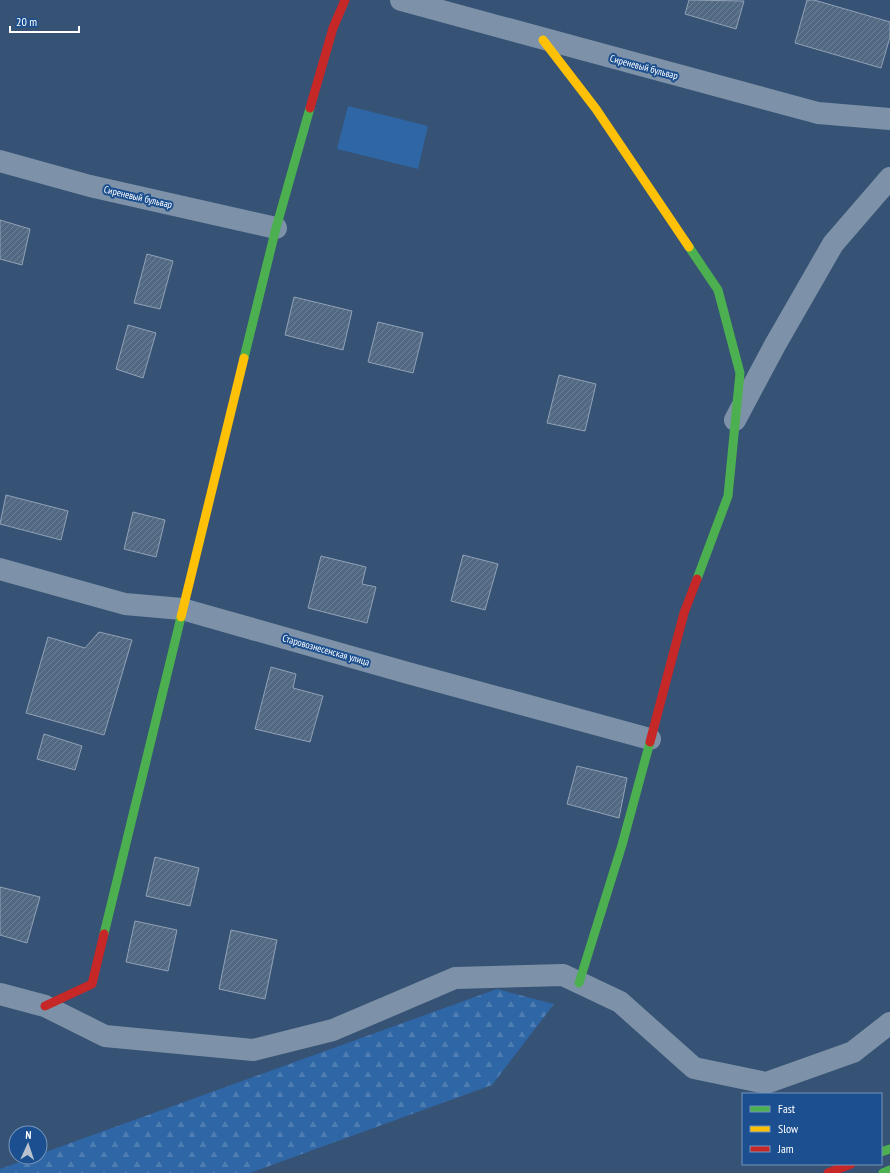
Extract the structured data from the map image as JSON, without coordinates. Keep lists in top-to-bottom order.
{
  "streets": {
    "street": ["Сиреневый бульвар", "Старовознесенская улица"]
  },
  "legend": ["Fast", "Slow", "Jam"],
  "scale_bar": "20 m",
  "north": "top"
}
